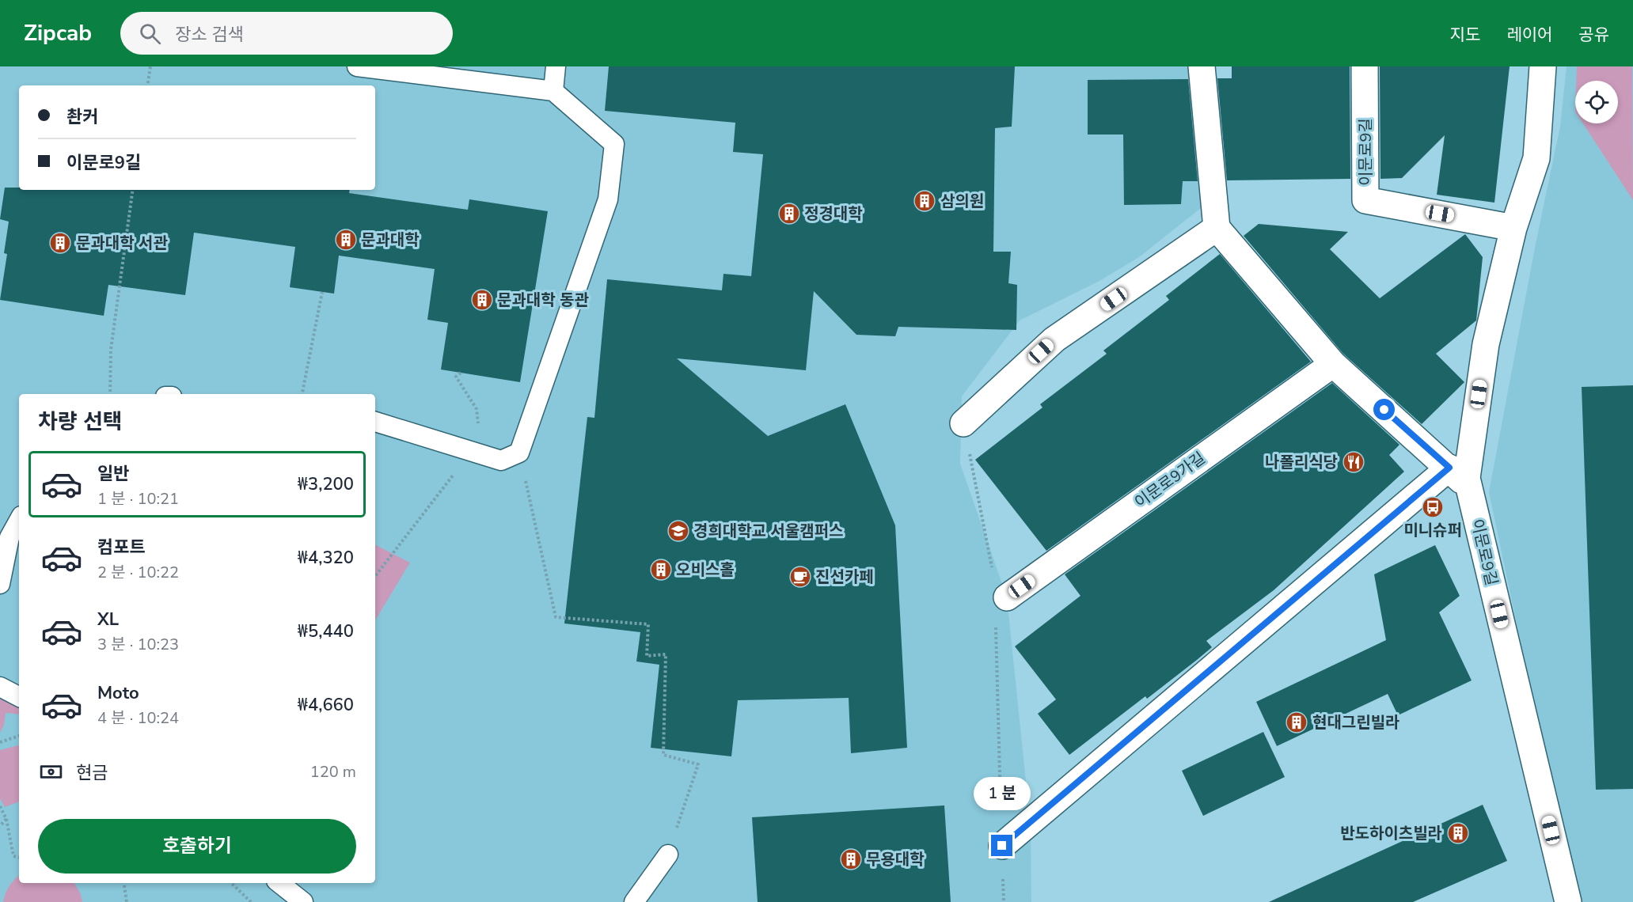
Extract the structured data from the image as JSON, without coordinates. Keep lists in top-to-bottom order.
{
  "streets": {
    "street": ["이문로9길", "이문로9가길"]
  },
  "places": {
    "building": [
      "삼의원",
      "정경대학",
      "문과대학",
      "문과대학 서관",
      "문과대학 동관",
      "오비스홀",
      "현대그린빌라",
      "반도하이츠빌라",
      "무용대학"
    ],
    "restaurant": ["나폴리식당"],
    "bus stop": ["미니슈퍼"],
    "school or university": ["경희대학교 서울캠퍼스"],
    "cafe": ["진선카페"]
  },
  "page": {
    "header": "Zipcab",
    "search": "장소 검색",
    "nav": ["지도", "레이어", "공유"],
    "banner": ["촨커", "이문로9길"],
    "heading": "차량 선택",
    "list": [
      {
        "name": "일반",
        "note": "1 분 · 10:21",
        "value": "₩3,200"
      },
      {
        "name": "컴포트",
        "note": "2 분 · 10:22",
        "value": "₩4,320"
      },
      {
        "name": "XL",
        "note": "3 분 · 10:23",
        "value": "₩5,440"
      },
      {
        "name": "Moto",
        "note": "4 분 · 10:24",
        "value": "₩4,660"
      }
    ],
    "pay": ["현금", "120 m"],
    "bubble": "1 분",
    "buttons": "호출하기"
  }
}
